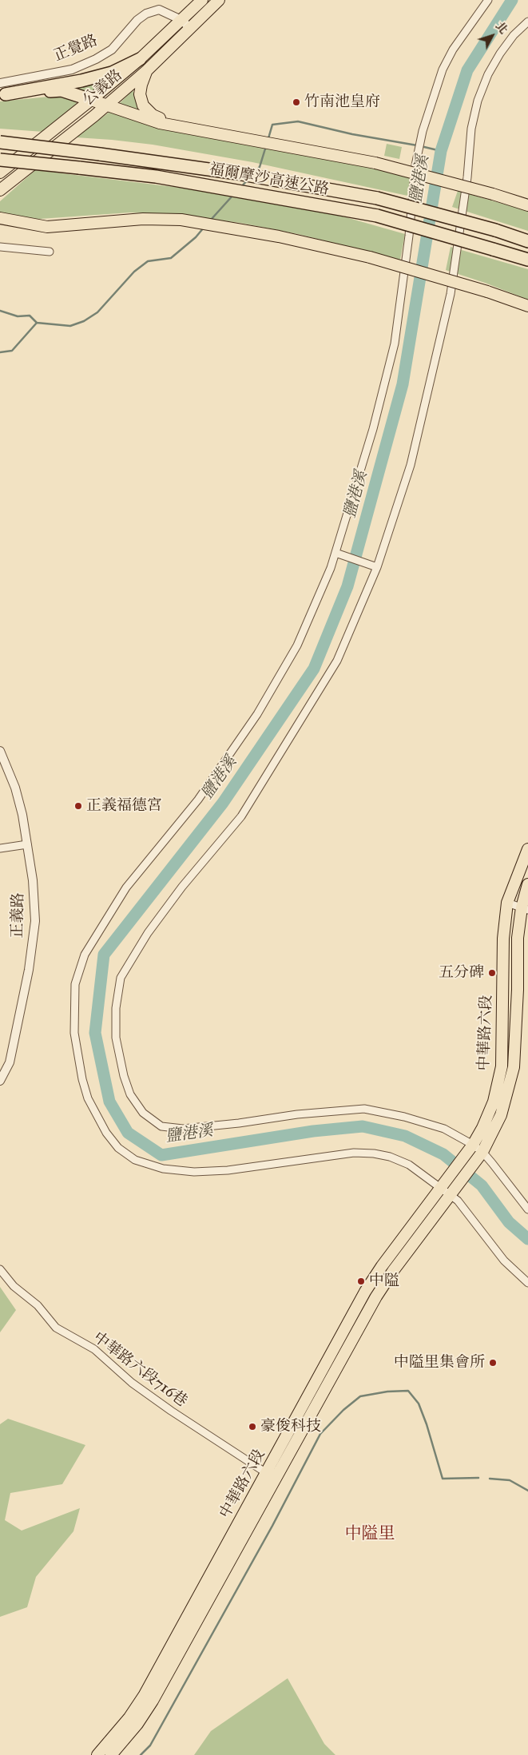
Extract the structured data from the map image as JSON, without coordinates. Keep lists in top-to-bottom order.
{
  "streets": {
    "highway": ["福爾摩沙高速公路"],
    "main road": ["公義路", "中華路六段"],
    "street": ["正覺路", "正義路", "中華路六段716巷"]
  },
  "crossings": [
    ["正覺路", "公義路"],
    ["中華路六段", "中華路六段716巷"]
  ],
  "districts": ["中隘里"],
  "water": ["鹽港溪"],
  "places": [
    "竹南池皇府",
    "正義福德宮",
    "五分碑",
    "中隘",
    "中隘里集會所",
    "豪俊科技"
  ],
  "north": "top right"
}
